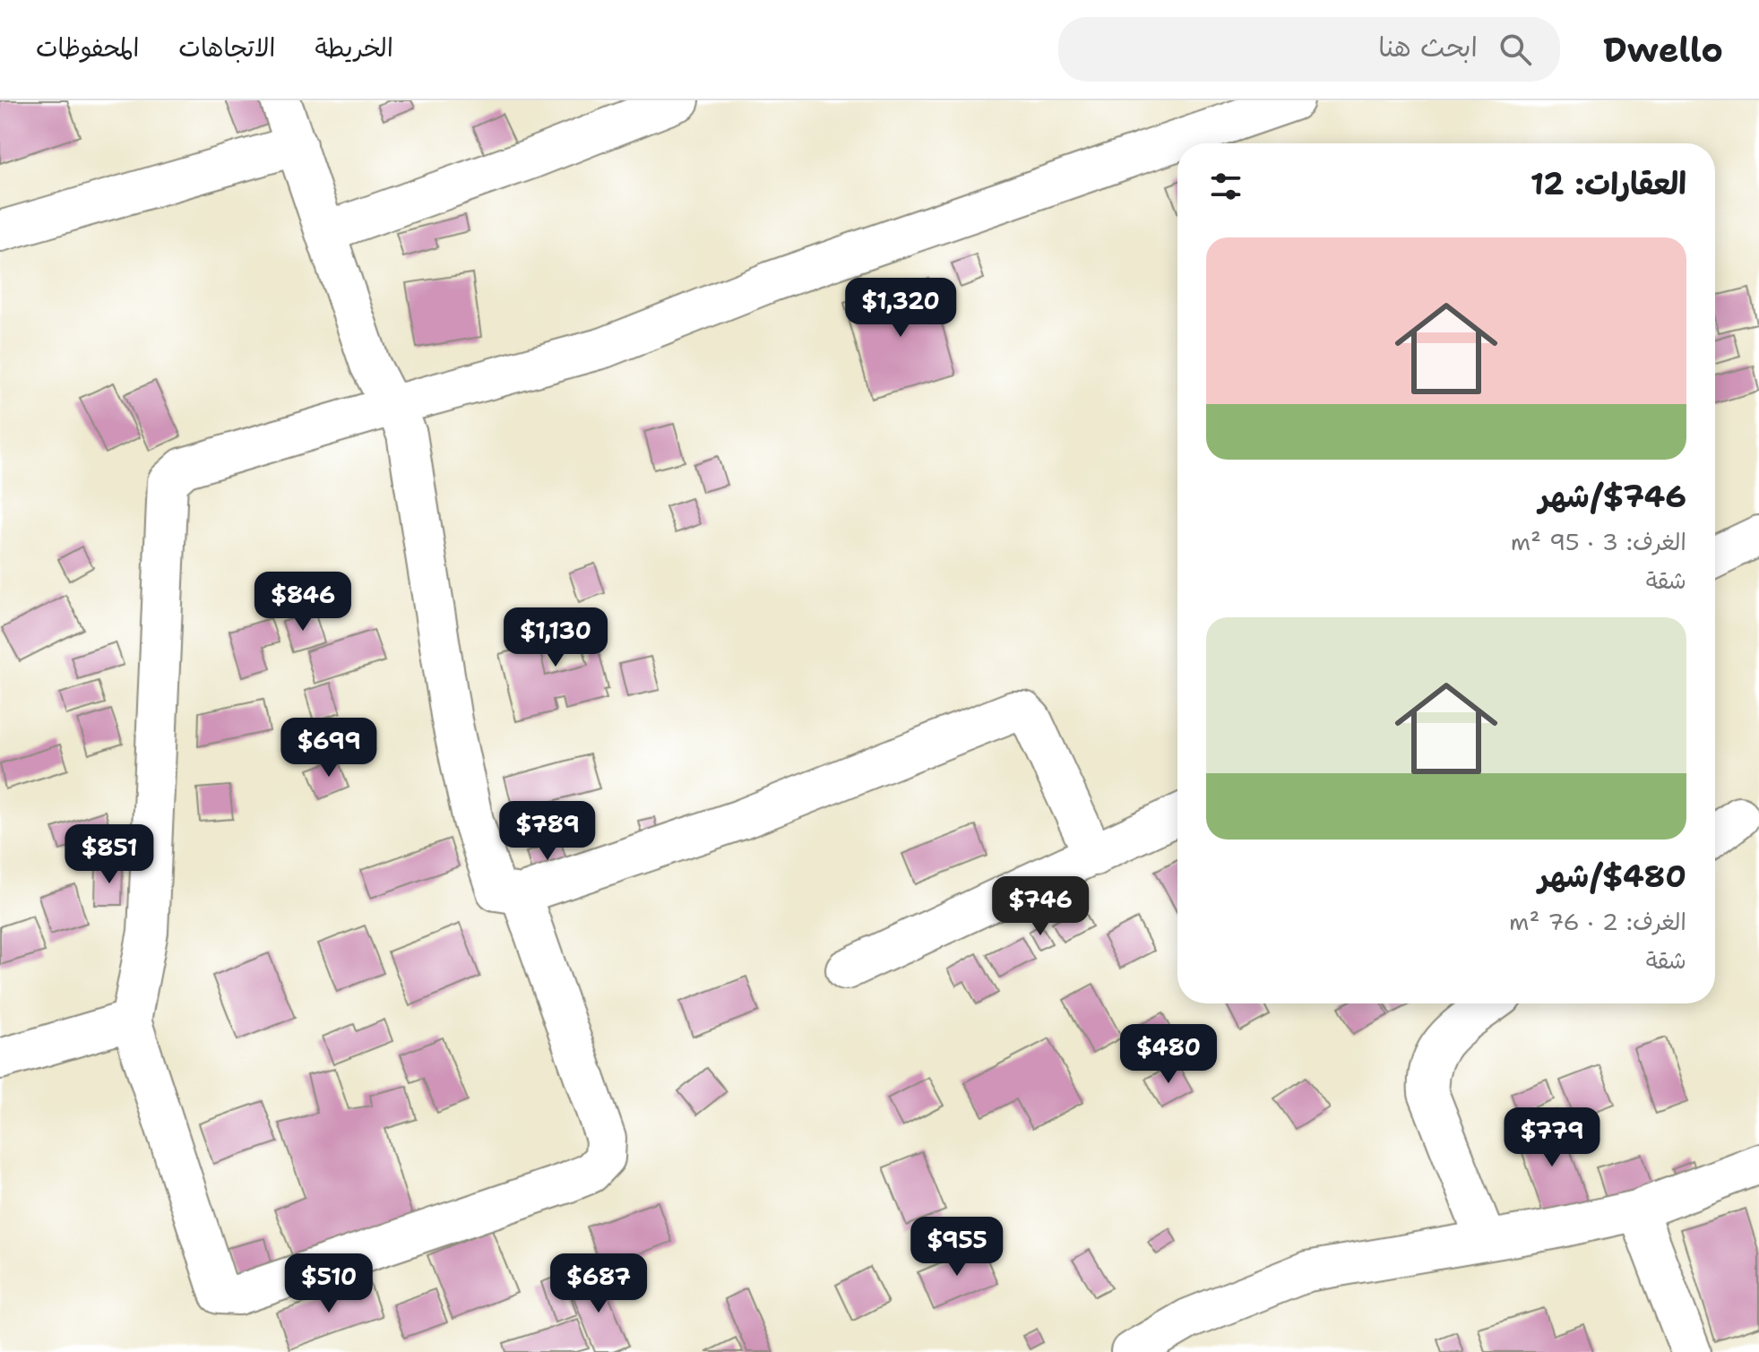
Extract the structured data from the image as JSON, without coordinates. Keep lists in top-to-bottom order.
{
  "page": {
    "header": "Dwello",
    "search": "ابحث هنا",
    "nav": ["الخريطة", "الاتجاهات", "المحفوظات"],
    "heading": "العقارات: 12",
    "list": [
      {
        "name": "$746/شهر",
        "note": "الغرف: 3 · 95 m² · شقة"
      },
      {
        "name": "$480/شهر",
        "note": "الغرف: 2 · 76 m² · شقة"
      }
    ],
    "price": [
      "$1,320",
      "$846",
      "$1,130",
      "$699",
      "$789",
      "$851",
      "$746",
      "$480",
      "$779",
      "$955",
      "$510",
      "$687"
    ]
  }
}
